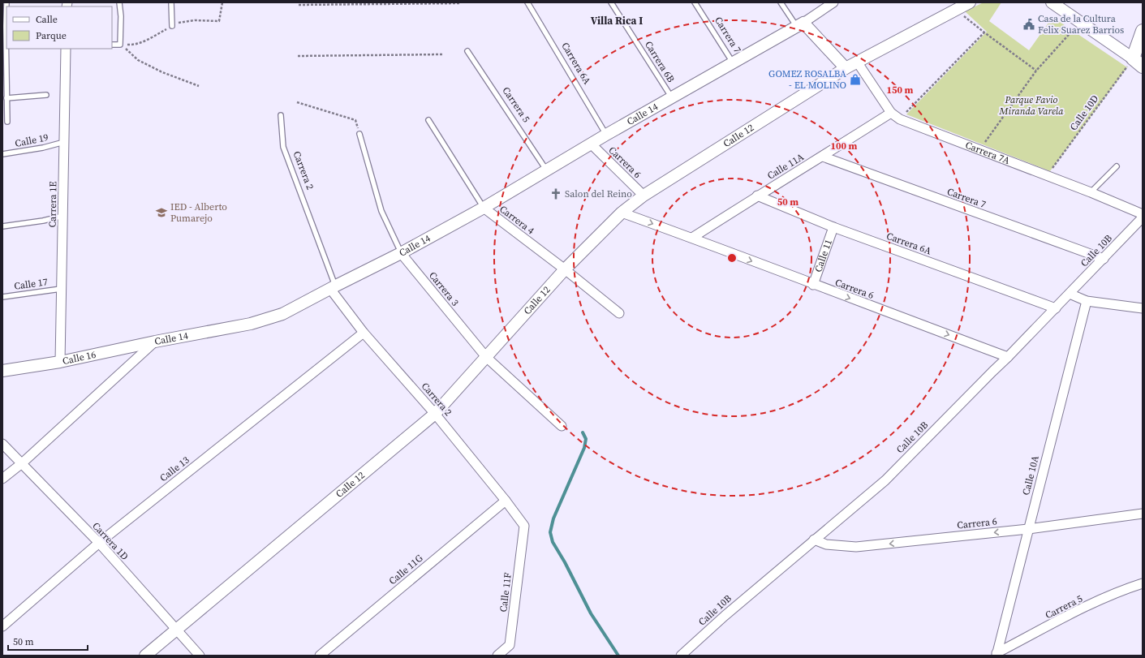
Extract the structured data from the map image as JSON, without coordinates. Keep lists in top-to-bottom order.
{
  "streets": {
    "street": [
      "Carrera 7",
      "Carrera 6A",
      "Carrera 5",
      "Calle 14",
      "Calle 12",
      "Carrera 7A",
      "Carrera 6",
      "Calle 11A",
      "Carrera 2",
      "Carrera 1E",
      "Carrera 4",
      "Calle 10B",
      "Calle 11",
      "Carrera 3",
      "Calle 16",
      "Calle 13",
      "Calle 10A",
      "Carrera 1D",
      "Calle 11G",
      "Calle 11F"
    ],
    "lane": ["Carrera 6B", "Calle 19", "Calle 17"],
    "path": ["Calle 10D"]
  },
  "crossings": [
    ["Carrera 7", "Calle 14"],
    ["Carrera 7", "Calle 11A"],
    ["Carrera 7", "Calle 10B"],
    ["Carrera 6B", "Calle 14"],
    ["Carrera 6A", "Calle 14"],
    ["Carrera 6A", "Calle 11A"],
    ["Carrera 6A", "Calle 10B"],
    ["Carrera 6A", "Calle 11"],
    ["Carrera 5", "Calle 14"],
    ["Carrera 5", "Calle 10A"],
    ["Calle 10D", "Carrera 7A"],
    ["Calle 14", "Carrera 6"],
    ["Calle 14", "Carrera 2"],
    ["Calle 14", "Carrera 4"],
    ["Calle 14", "Carrera 3"],
    ["Calle 14", "Calle 16"],
    ["Calle 14", "Carrera 1D"],
    ["Calle 12", "Carrera 7A"],
    ["Calle 12", "Carrera 6"],
    ["Calle 12", "Carrera 2"],
    ["Calle 12", "Carrera 4"],
    ["Calle 12", "Carrera 3"],
    ["Calle 12", "Carrera 1D"],
    ["Calle 19", "Carrera 1E"],
    ["Carrera 7A", "Calle 11A"],
    ["Carrera 6", "Calle 11A"],
    ["Carrera 6", "Calle 10B"],
    ["Carrera 6", "Calle 11"],
    ["Carrera 6", "Calle 10A"],
    ["Carrera 2", "Calle 13"],
    ["Carrera 2", "Calle 11G"],
    ["Carrera 2", "Calle 11F"],
    ["Carrera 1E", "Calle 17"],
    ["Carrera 1E", "Calle 16"],
    ["Calle 13", "Carrera 1D"]
  ],
  "districts": ["Villa Rica I"],
  "parks": ["Parque Favio Miranda Varela"],
  "places": {
    "public building": ["Casa de la Cultura Felix Suarez Barrios"],
    "shop": ["GOMEZ ROSALBA - EL MOLINO"],
    "church": ["Salon del Reino"],
    "school or university": ["IED - Alberto Pumarejo"]
  },
  "legend": ["Calle", "Parque"],
  "scale_bar": "50 m",
  "rings": ["150 m", "100 m", "50 m"]
}
